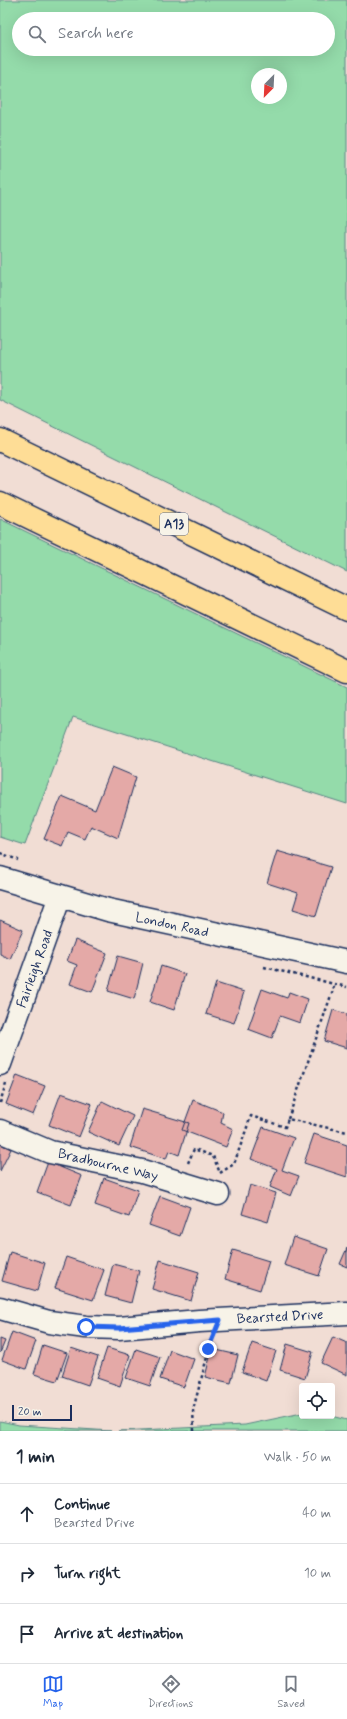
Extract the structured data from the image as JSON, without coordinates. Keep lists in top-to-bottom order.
{
  "streets": {
    "highway": ["A13"],
    "street": [
      "London Road",
      "Fairleigh Road",
      "Bradbourne Way",
      "Bearsted Drive"
    ]
  },
  "crossings": [
    ["London Road", "Fairleigh Road"]
  ],
  "scale_bar": "20 m",
  "north": "bottom left",
  "page": {
    "search": "Search here",
    "scale": "20 m",
    "heading": ["1 min", "Walk · 50 m"],
    "list": [
      ["Continue", "Bearsted Drive", "40 m"],
      ["Turn right", "10 m"],
      "Arrive at destination"
    ],
    "nav": ["Map", "Directions", "Saved"]
  }
}
